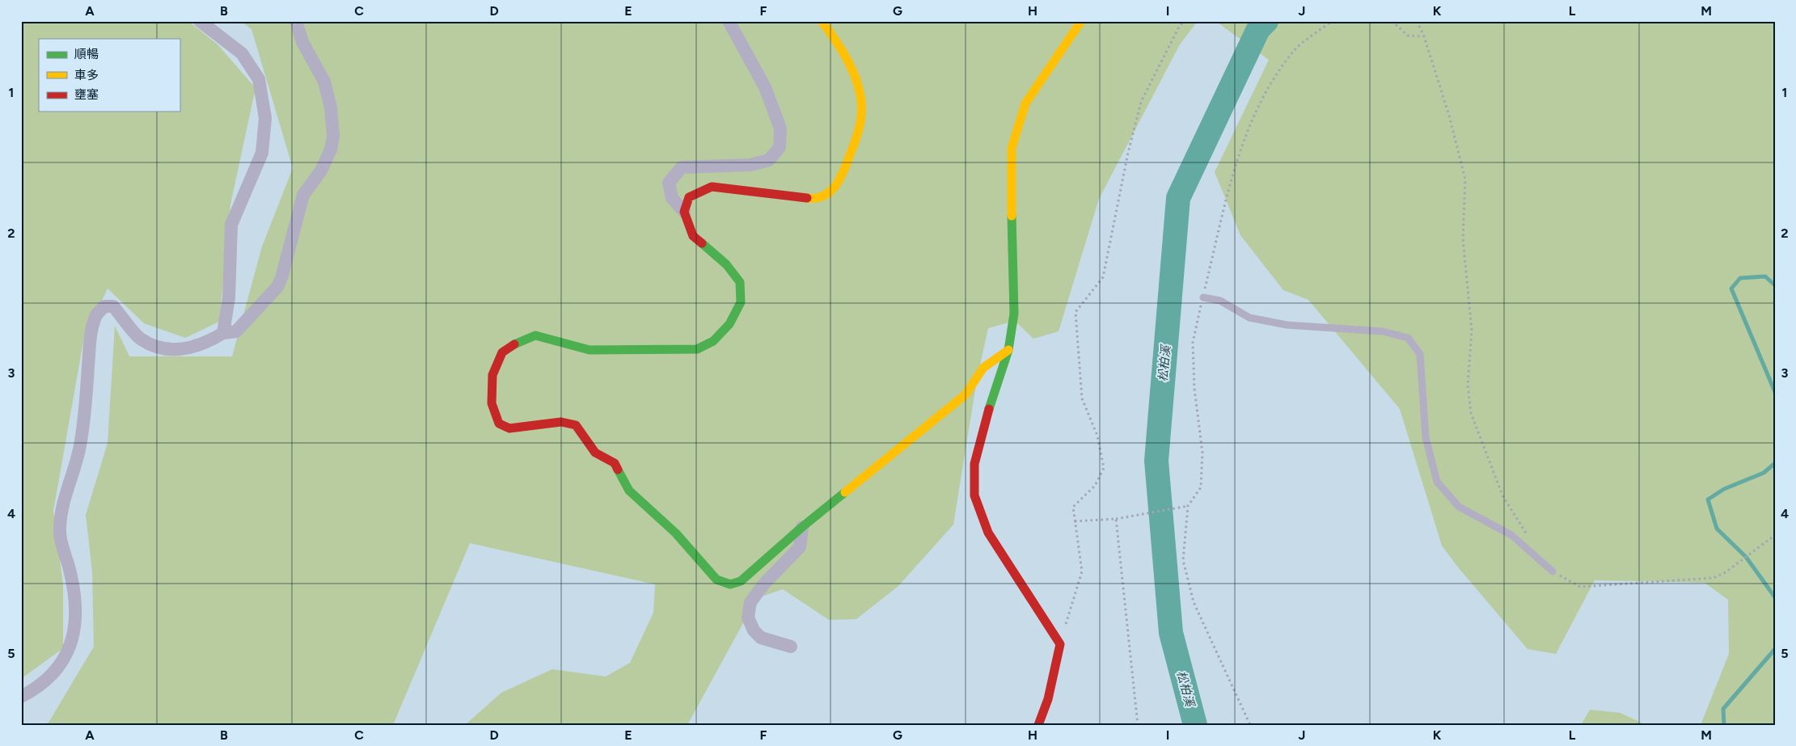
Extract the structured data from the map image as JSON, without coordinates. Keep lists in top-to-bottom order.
{
  "water": ["松柏溪"],
  "legend": ["順暢", "車多", "壅塞"],
  "grid": {
    "columns": [
      "A",
      "B",
      "C",
      "D",
      "E",
      "F",
      "G",
      "H",
      "I",
      "J",
      "K",
      "L",
      "M"
    ],
    "rows": [
      "1",
      "2",
      "3",
      "4",
      "5"
    ]
  }
}
